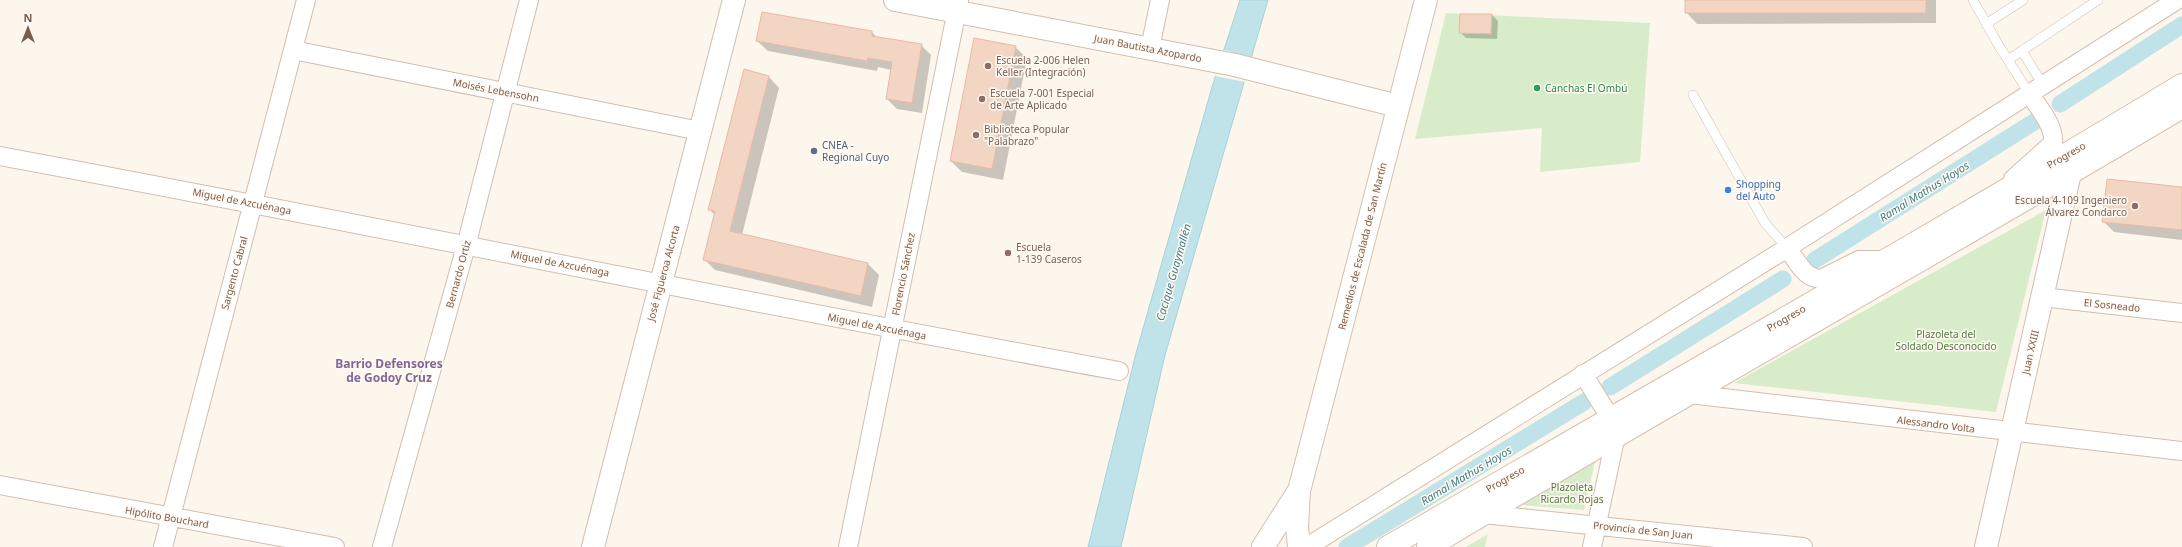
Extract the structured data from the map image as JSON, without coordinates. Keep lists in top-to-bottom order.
{
  "streets": {
    "main road": [
      "Juan Bautista Azopardo",
      "Progreso",
      "Remedios de Escalada de San Martín",
      "José Figueroa Alcorta",
      "Juan XXIII"
    ],
    "street": [
      "Moisés Lebensohn",
      "Miguel de Azcuénaga",
      "Sargento Cabral",
      "Bernardo Ortiz",
      "Florencio Sánchez",
      "El Sosneado",
      "Alessandro Volta",
      "Hipólito Bouchard",
      "Provincia de San Juan"
    ]
  },
  "crossings": [
    ["Juan Bautista Azopardo", "Remedios de Escalada de San Martín"],
    ["Juan Bautista Azopardo", "Florencio Sánchez"],
    ["Moisés Lebensohn", "Sargento Cabral"],
    ["Moisés Lebensohn", "José Figueroa Alcorta"],
    ["Moisés Lebensohn", "Bernardo Ortiz"],
    ["Progreso", "Juan XXIII"],
    ["Progreso", "Alessandro Volta"],
    ["Progreso", "Provincia de San Juan"],
    ["Miguel de Azcuénaga", "Sargento Cabral"],
    ["Miguel de Azcuénaga", "José Figueroa Alcorta"],
    ["Miguel de Azcuénaga", "Bernardo Ortiz"],
    ["Miguel de Azcuénaga", "Florencio Sánchez"],
    ["Sargento Cabral", "Hipólito Bouchard"],
    ["El Sosneado", "Juan XXIII"],
    ["Juan XXIII", "Alessandro Volta"]
  ],
  "districts": ["Barrio Defensores de Godoy Cruz"],
  "water": ["Ramal Mathus Hoyos", "Cacique Guaymallén"],
  "parks": ["Plazoleta del Soldado Desconocido", "Plazoleta Ricardo Rojas"],
  "places": [
    "Escuela 2-006 Helen Keller (Integración)",
    "Canchas El Ombú",
    "Escuela 7-001 Especial de Arte Aplicado",
    "Biblioteca Popular \"Palabrazo\"",
    "CNEA - Regional Cuyo",
    "Shopping del Auto",
    "Escuela 4-109 Ingeniero Álvarez Condarco",
    "Escuela 1-139 Caseros"
  ],
  "north": "top"
}
